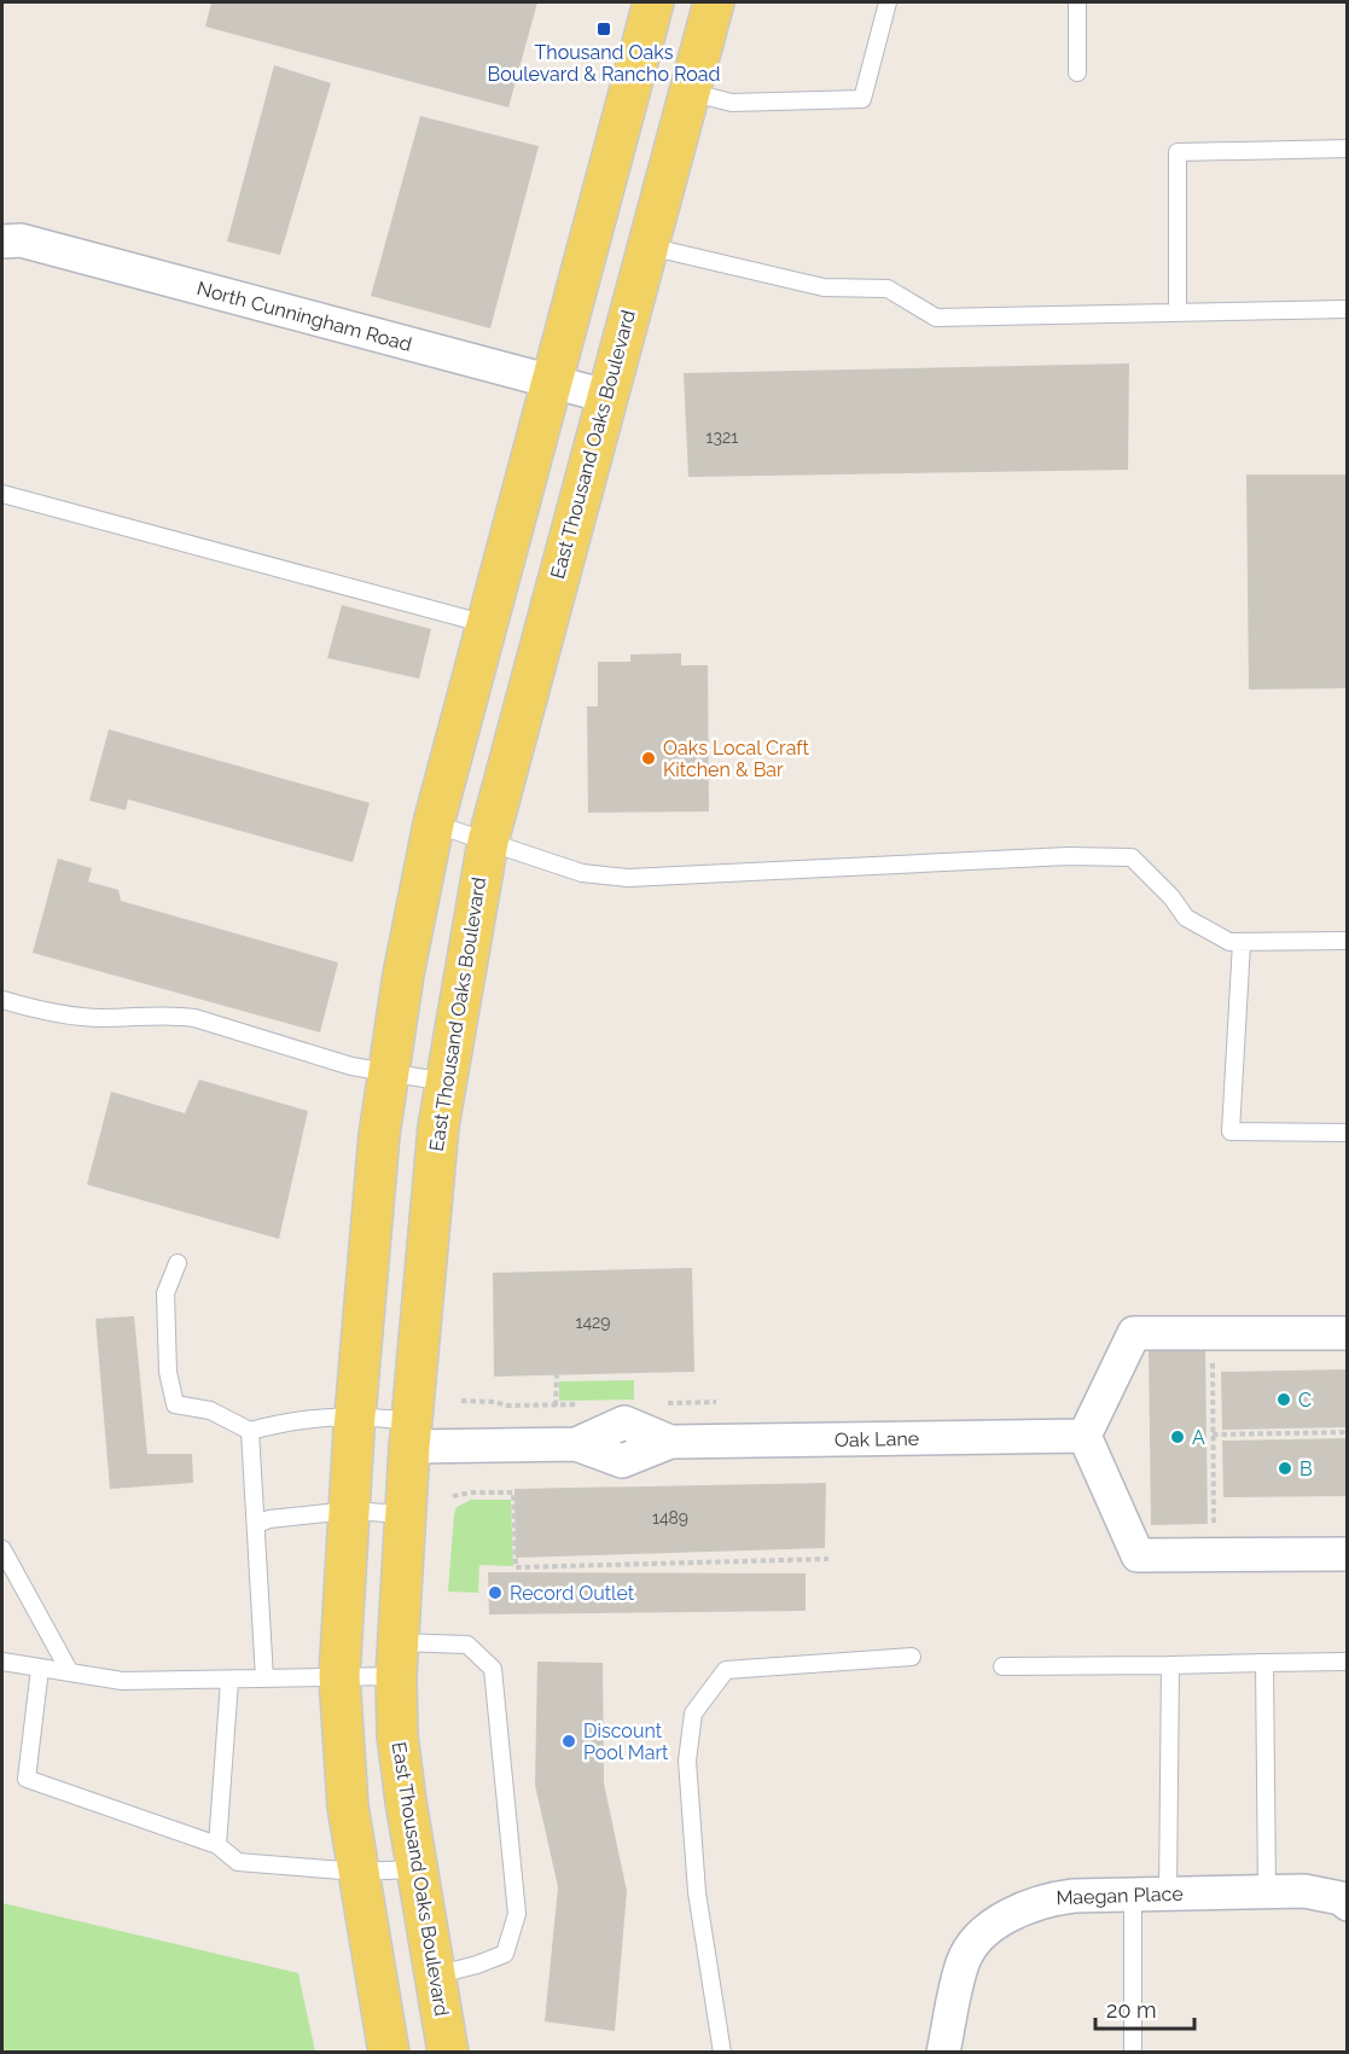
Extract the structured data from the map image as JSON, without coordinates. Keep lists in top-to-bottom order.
{
  "streets": {
    "main road": ["East Thousand Oaks Boulevard"],
    "street": ["North Cunningham Road", "Oak Lane", "Maegan Place"]
  },
  "crossings": [
    ["North Cunningham Road", "East Thousand Oaks Boulevard"],
    ["East Thousand Oaks Boulevard", "Oak Lane"]
  ],
  "places": {
    "transit": ["Thousand Oaks Boulevard & Rancho Road"],
    "other": [
      "Oaks Local Craft Kitchen & Bar",
      "C",
      "A",
      "B",
      "Record Outlet",
      "Discount Pool Mart"
    ]
  },
  "house_numbers": ["1321", "1429", "1489"],
  "scale_bar": "20 m"
}
